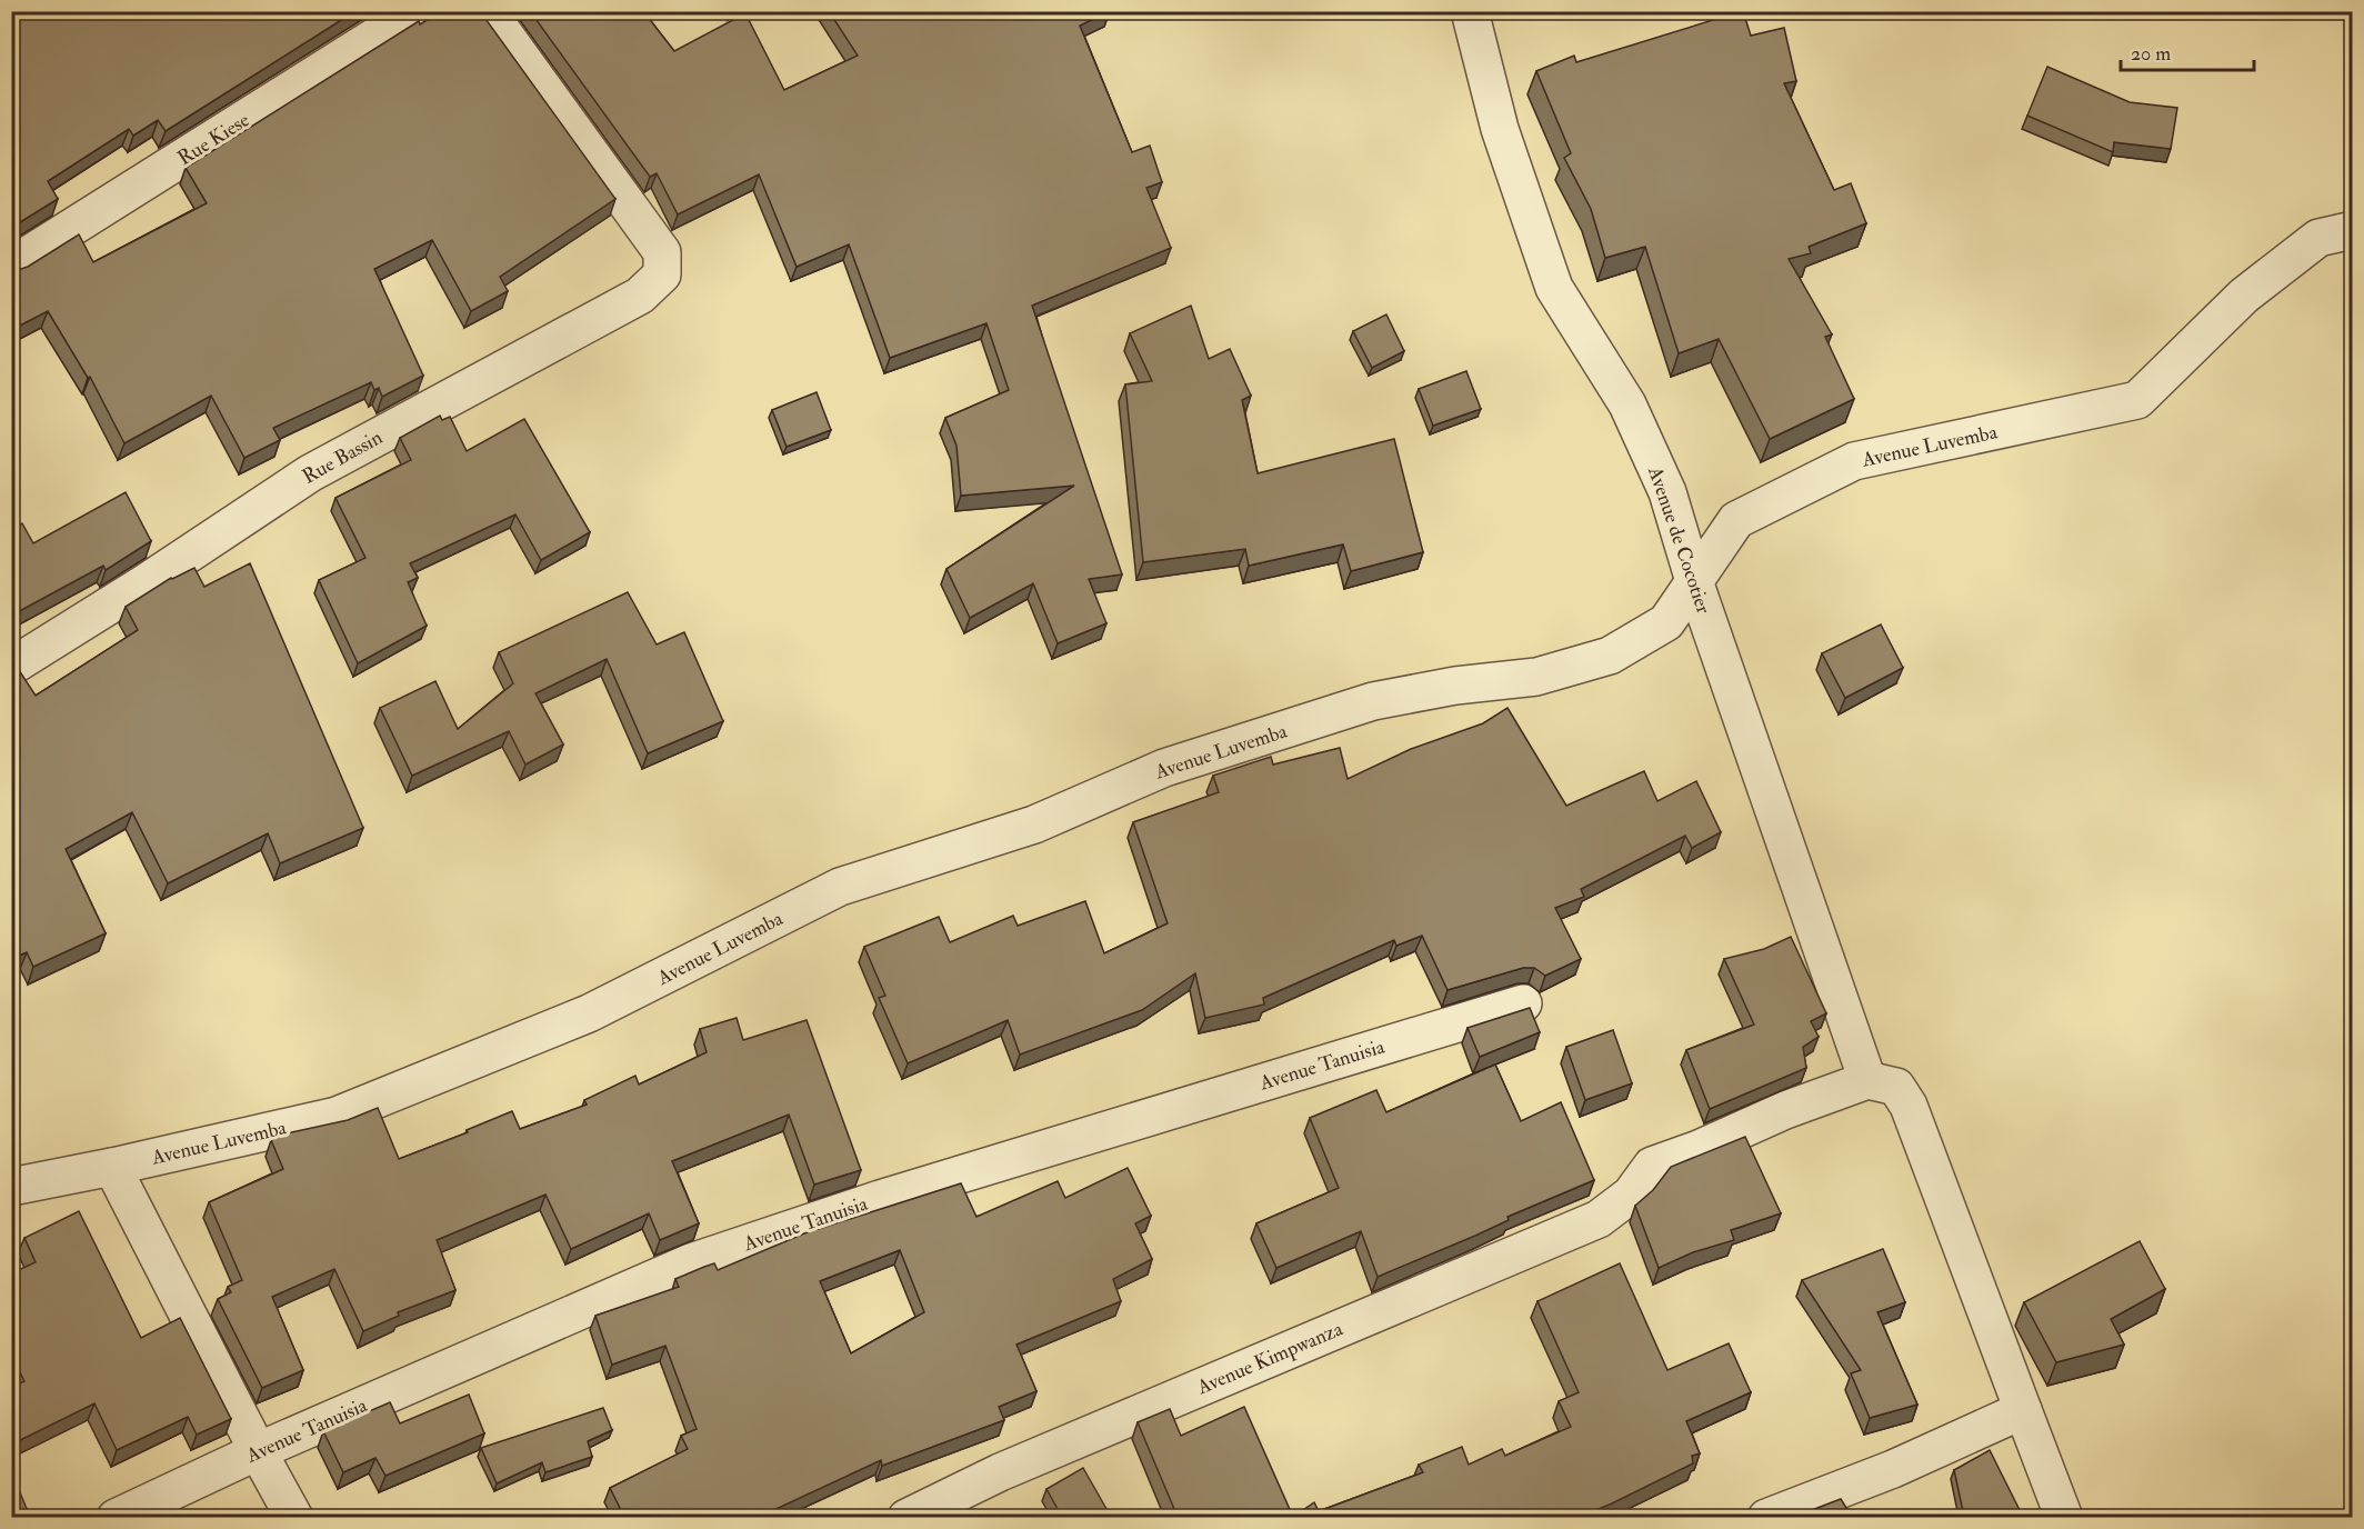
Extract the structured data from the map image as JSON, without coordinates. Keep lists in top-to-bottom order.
{
  "streets": {
    "street": [
      "Rue Kiese",
      "Avenue Luvemba",
      "Rue Bassin",
      "Avenue de Cocotier",
      "Avenue Tanuisia",
      "Avenue Kimpwanza"
    ]
  },
  "crossings": [
    ["Avenue Luvemba", "Avenue de Cocotier"],
    ["Avenue de Cocotier", "Avenue Kimpwanza"]
  ],
  "scale_bar": "20 m"
}
